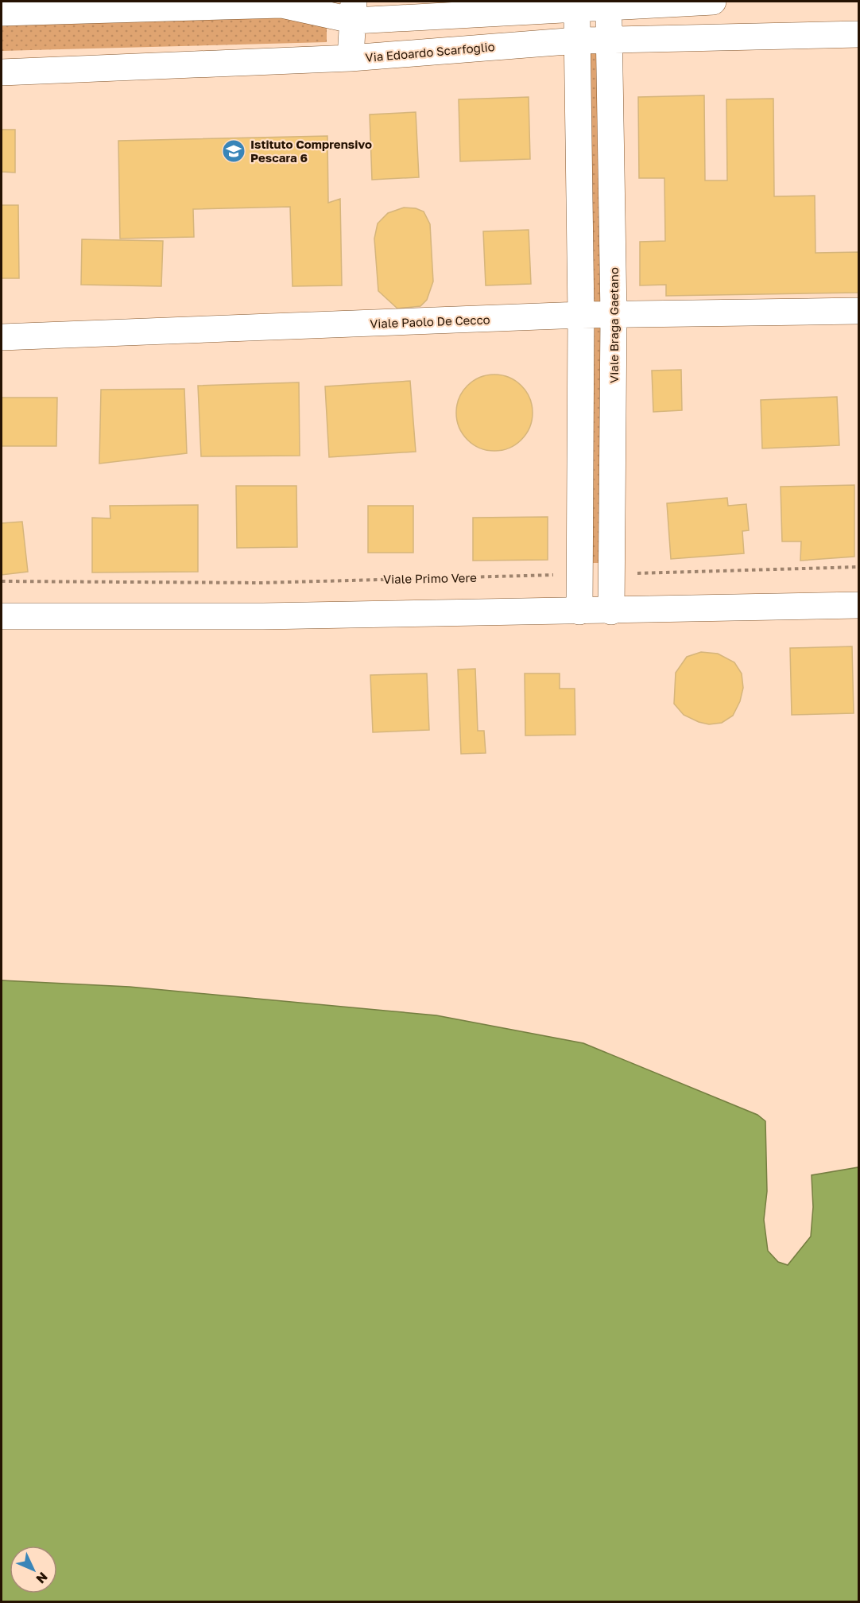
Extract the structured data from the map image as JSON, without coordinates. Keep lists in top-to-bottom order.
{
  "streets": {
    "street": ["Via Edoardo Scarfoglio", "Viale Paolo De Cecco", "Viale Braga Gaetano"],
    "path": ["Viale Primo Vere"]
  },
  "crossings": [
    ["Via Edoardo Scarfoglio", "Viale Braga Gaetano"],
    ["Viale Paolo De Cecco", "Viale Braga Gaetano"]
  ],
  "places": {
    "school or university": ["Istituto Comprensivo Pescara 6"]
  },
  "north": "bottom right"
}
